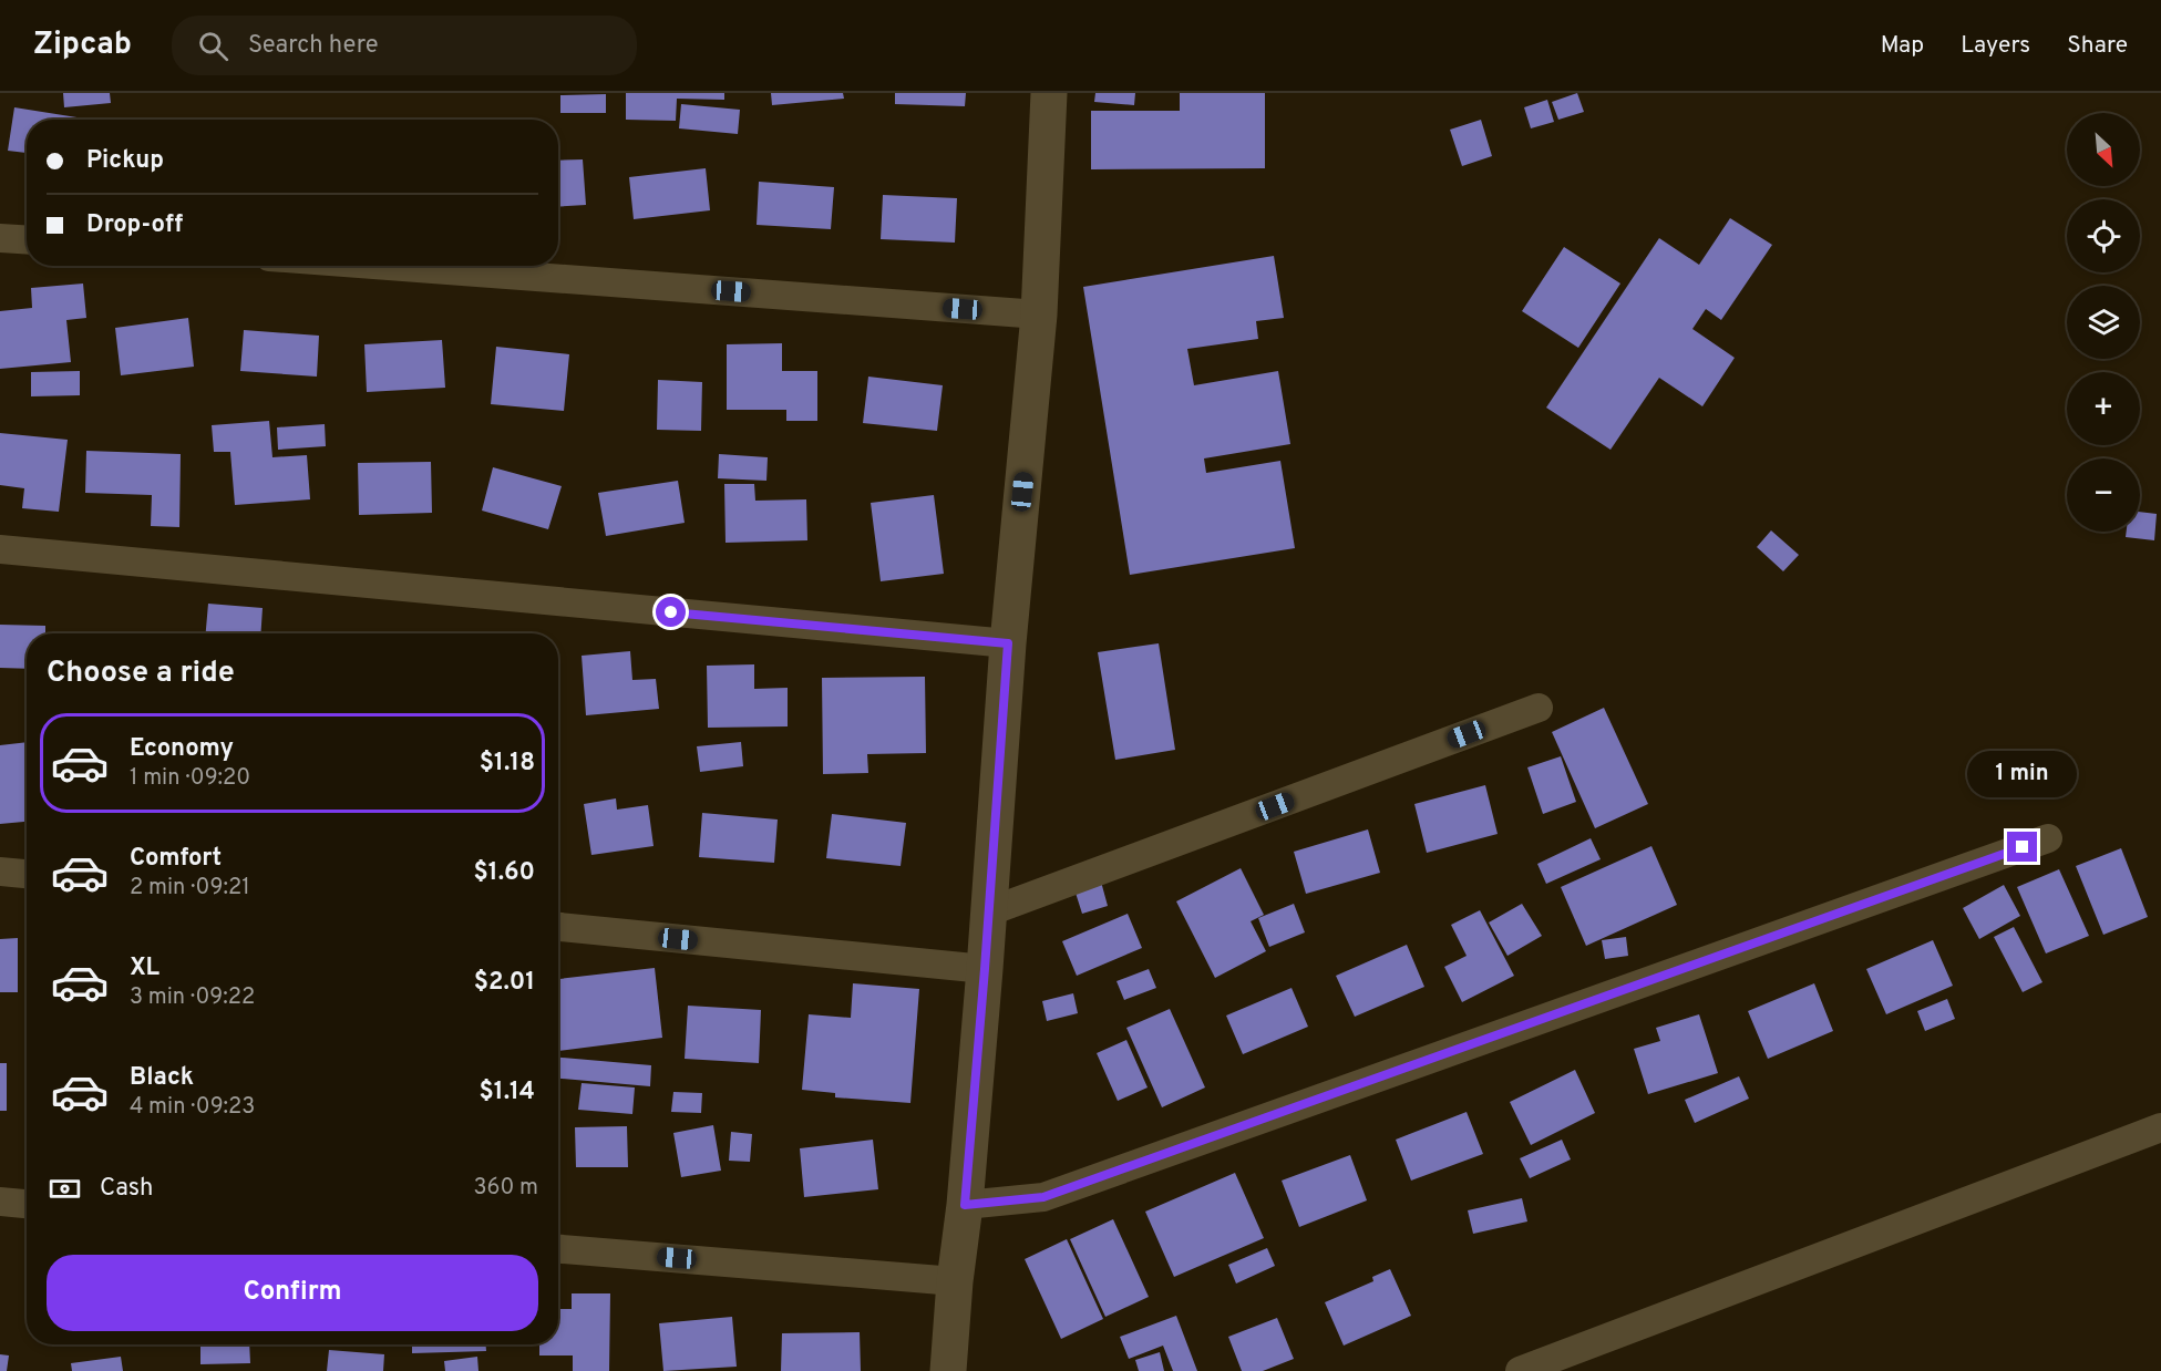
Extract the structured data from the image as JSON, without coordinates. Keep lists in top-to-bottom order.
{
  "north": "bottom right",
  "page": {
    "header": "Zipcab",
    "search": "Search here",
    "nav": ["Map", "Layers", "Share"],
    "map_buttons": ["+", "−"],
    "banner": ["Pickup", "Drop-off"],
    "heading": "Choose a ride",
    "list": [
      {
        "name": "Economy",
        "note": "1 min · 09:20",
        "value": "$1.18"
      },
      {
        "name": "Comfort",
        "note": "2 min · 09:21",
        "value": "$1.60"
      },
      {
        "name": "XL",
        "note": "3 min · 09:22",
        "value": "$2.01"
      },
      {
        "name": "Black",
        "note": "4 min · 09:23",
        "value": "$1.14"
      }
    ],
    "bubble": "1 min",
    "pay": ["Cash", "360 m"],
    "buttons": "Confirm"
  }
}
